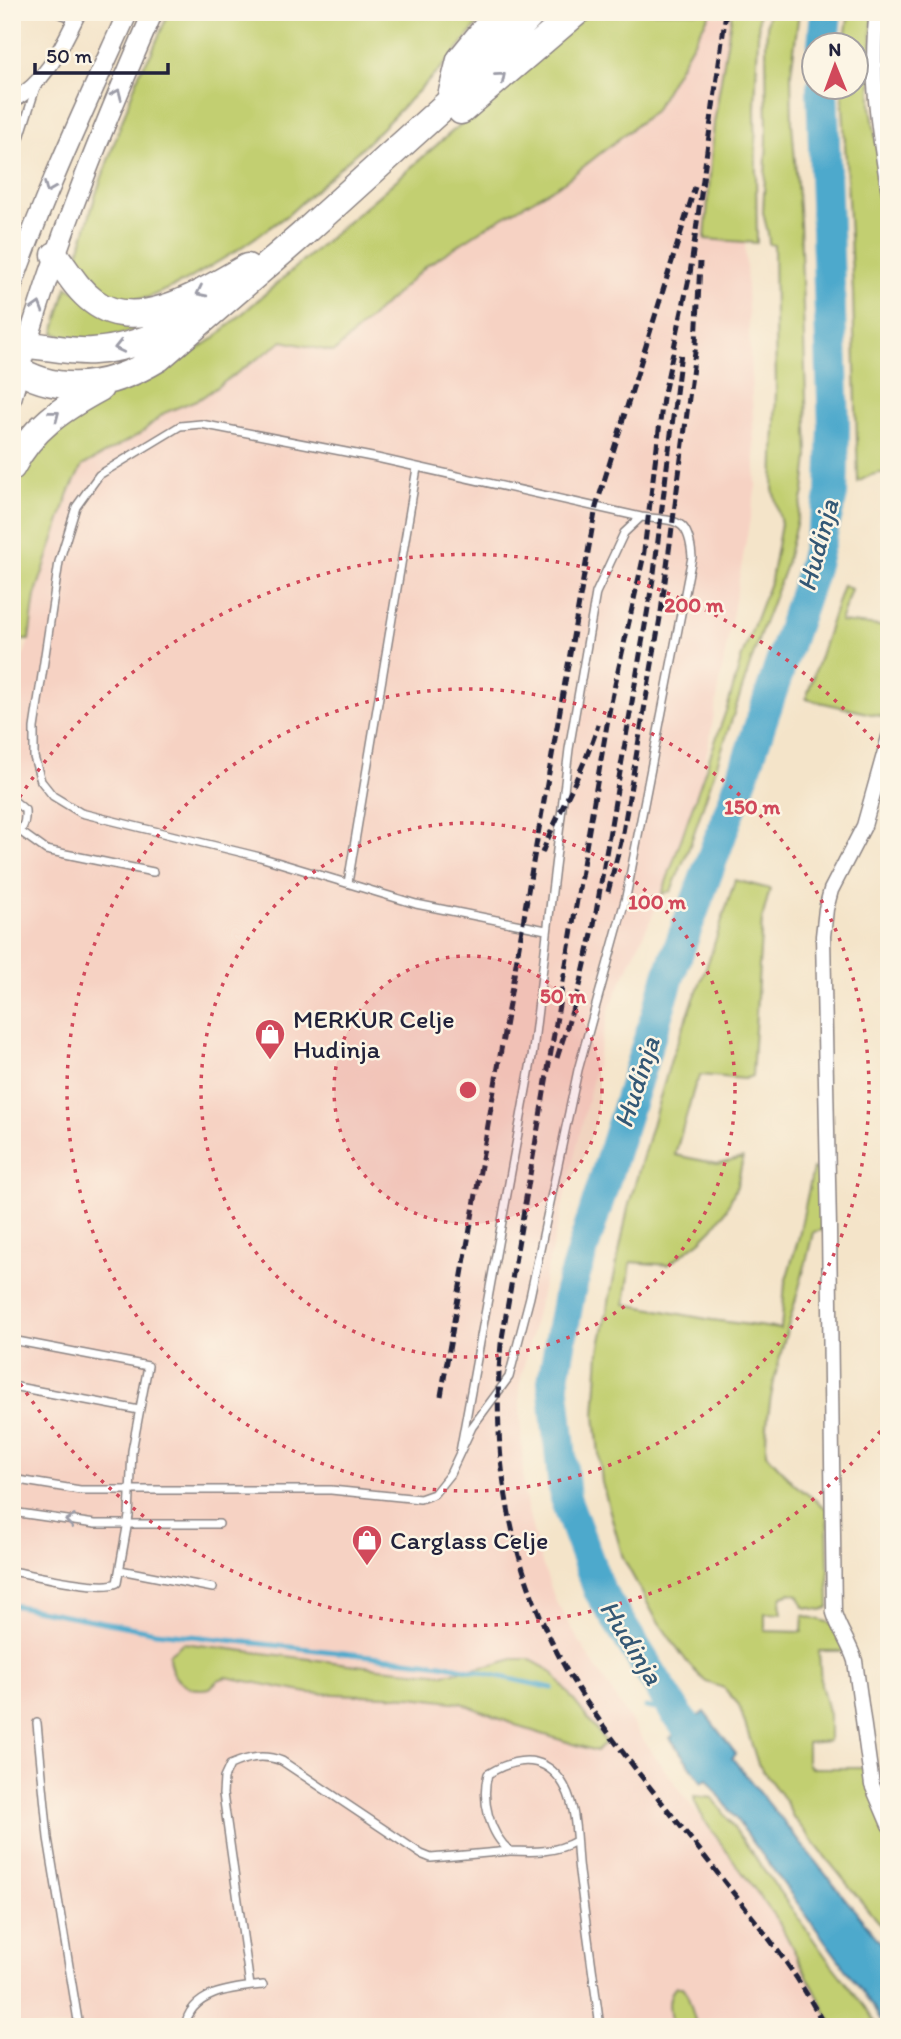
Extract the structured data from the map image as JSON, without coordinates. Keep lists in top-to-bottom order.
{
  "water": ["Hudinja"],
  "places": {
    "shop": ["MERKUR Celje Hudinja", "Carglass Celje"]
  },
  "scale_bar": "50 m",
  "north": "top",
  "rings": [
    "200 m",
    "150 m",
    "100 m",
    "50 m"
  ]
}
